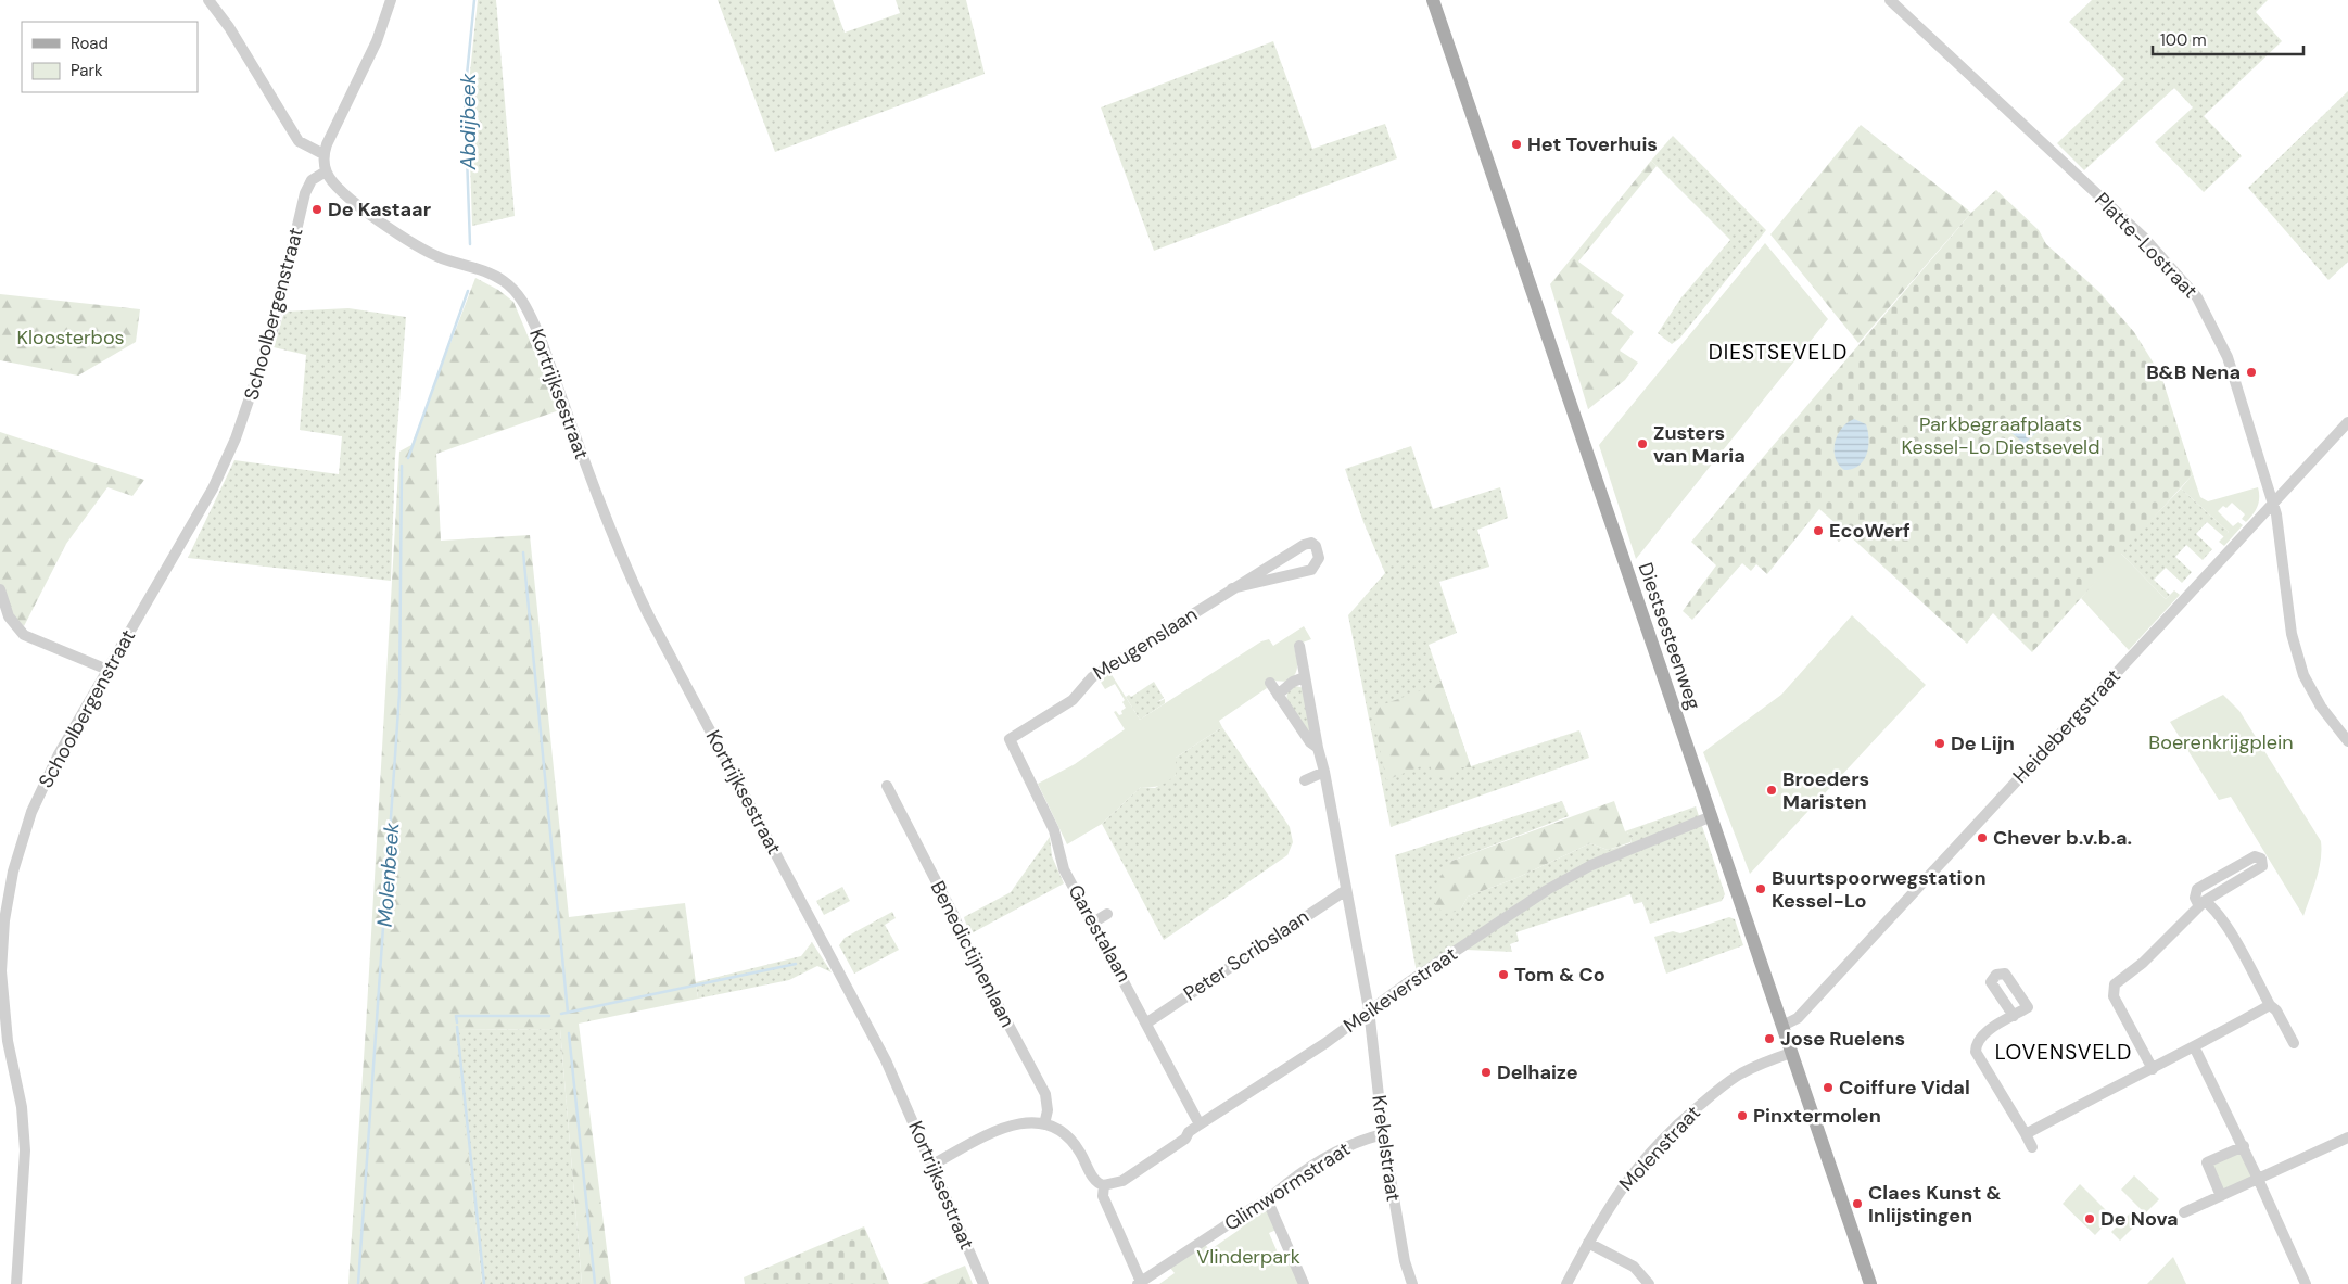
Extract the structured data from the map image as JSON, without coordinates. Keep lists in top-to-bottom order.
{
  "streets": {
    "main road": ["Diestsesteenweg"],
    "street": [
      "Platte-Lostraat",
      "Schoolbergenstraat",
      "Kortrijksestraat",
      "Meugenslaan",
      "Heidebergstraat",
      "Garestalaan",
      "Benedictijnenlaan",
      "Peter Scribslaan",
      "Meikeverstraat",
      "Krekelstraat",
      "Molenstraat",
      "Glimwormstraat"
    ]
  },
  "crossings": [
    ["Platte-Lostraat", "Heidebergstraat"],
    ["Schoolbergenstraat", "Kortrijksestraat"],
    ["Diestsesteenweg", "Heidebergstraat"],
    ["Diestsesteenweg", "Meikeverstraat"],
    ["Diestsesteenweg", "Molenstraat"],
    ["Meugenslaan", "Garestalaan"],
    ["Garestalaan", "Peter Scribslaan"],
    ["Garestalaan", "Meikeverstraat"],
    ["Peter Scribslaan", "Krekelstraat"],
    ["Meikeverstraat", "Krekelstraat"],
    ["Krekelstraat", "Glimwormstraat"]
  ],
  "districts": ["DIESTSEVELD", "LOVENSVELD"],
  "water": ["Abdijbeek", "Molenbeek"],
  "parks": [
    "Kloosterbos",
    "Parkbegraafplaats Kessel-Lo Diestseveld",
    "Boerenkrijgplein",
    "Vlinderpark"
  ],
  "places": [
    "Het Toverhuis",
    "De Kastaar",
    "B&B Nena",
    "Zusters van Maria",
    "EcoWerf",
    "De Lijn",
    "Broeders Maristen",
    "Chever b.v.b.a.",
    "Buurtspoorwegstation Kessel-Lo",
    "Tom & Co",
    "Jose Ruelens",
    "Delhaize",
    "Coiffure Vidal",
    "Pinxtermolen",
    "Claes Kunst & Inlijstingen",
    "De Nova"
  ],
  "legend": ["Road", "Park"],
  "scale_bar": "100 m"
}
